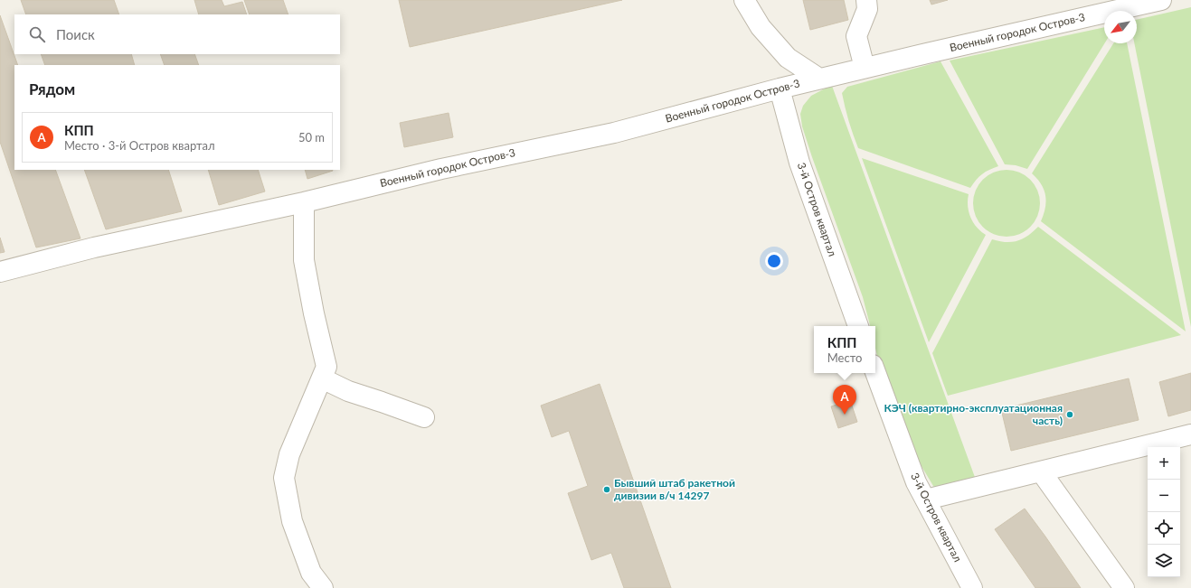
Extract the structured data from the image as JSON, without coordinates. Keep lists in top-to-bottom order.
{
  "streets": {
    "street": ["Военный городок Остров-3", "3-й Остров квартал"]
  },
  "crossings": [
    ["Военный городок Остров-3", "3-й Остров квартал"]
  ],
  "places": ["КЭЧ (квартирно-эксплуатационная часть)", "Бывший штаб ракетной дивизии в/ч 14297"],
  "north": "bottom left",
  "page": {
    "search": "Поиск",
    "heading": "Рядом",
    "list": [
      {
        "mark": "A",
        "name": "КПП",
        "note": "Место · 3-й Остров квартал",
        "value": "50 m"
      }
    ],
    "popup": ["КПП", "Место"],
    "pins": "A",
    "map_buttons": ["+", "−"]
  }
}
